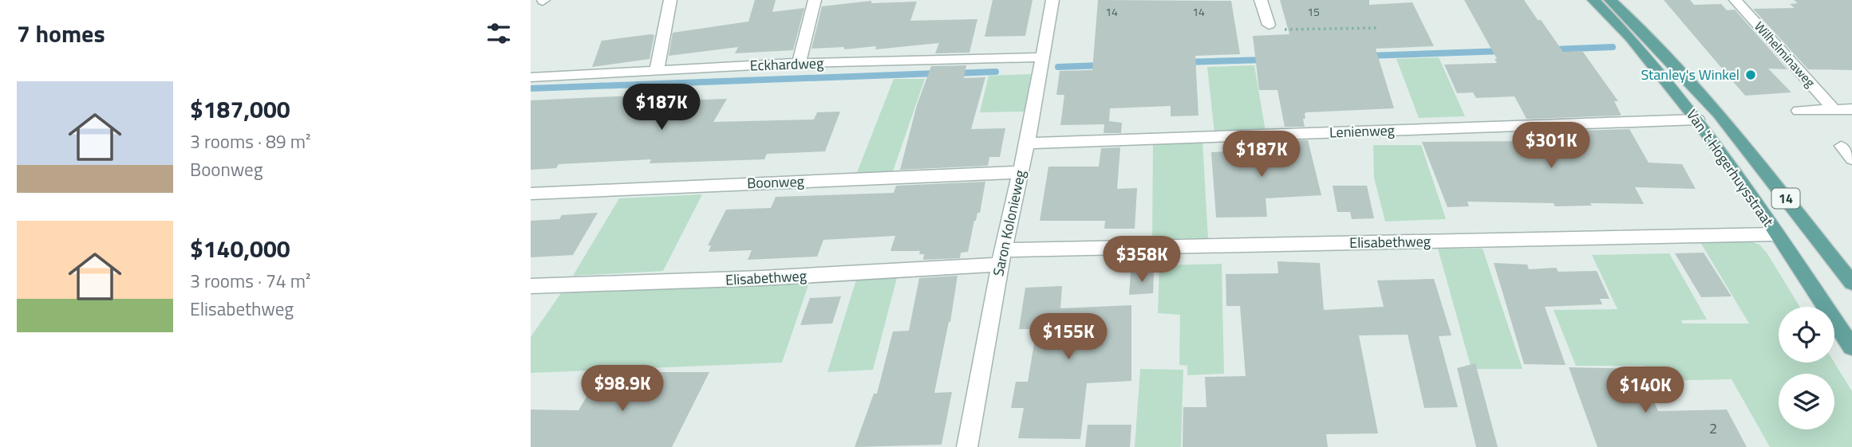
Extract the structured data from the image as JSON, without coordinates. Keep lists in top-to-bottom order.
{
  "streets": {
    "main road": ["Van 't Hogerhuysstraat", "14"],
    "street": [
      "Wilhelminaweg",
      "Eckhardweg",
      "Lenienweg",
      "Boonweg",
      "Saron Kolonieweg",
      "Elisabethweg"
    ]
  },
  "crossings": [
    ["Eckhardweg", "Saron Kolonieweg"],
    ["Lenienweg", "Van 't Hogerhuysstraat"],
    ["Lenienweg", "Saron Kolonieweg"],
    ["Van 't Hogerhuysstraat", "Elisabethweg"],
    ["Boonweg", "Saron Kolonieweg"],
    ["Saron Kolonieweg", "Elisabethweg"]
  ],
  "places": ["Stanley's Winkel"],
  "house_numbers": [
    "14",
    "14",
    "15",
    "2"
  ],
  "page": {
    "heading": "7 homes",
    "list": [
      {
        "name": "$187,000",
        "note": "3 rooms · 89 m² · Boonweg"
      },
      {
        "name": "$140,000",
        "note": "3 rooms · 74 m² · Elisabethweg"
      }
    ],
    "price": [
      "$187K",
      "$301K",
      "$187K",
      "$358K",
      "$155K",
      "$98.9K",
      "$140K"
    ]
  }
}
